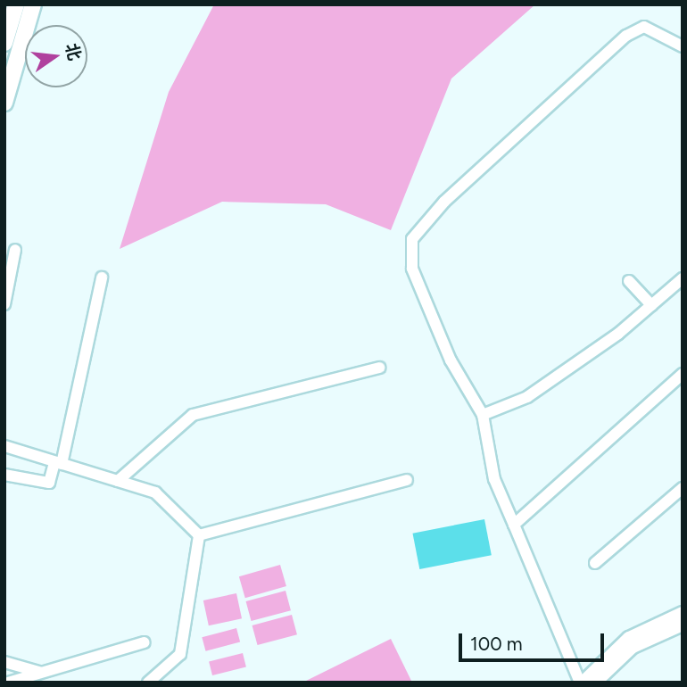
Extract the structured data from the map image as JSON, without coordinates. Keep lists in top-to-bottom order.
{
  "scale_bar": "100 m",
  "north": "right"
}
